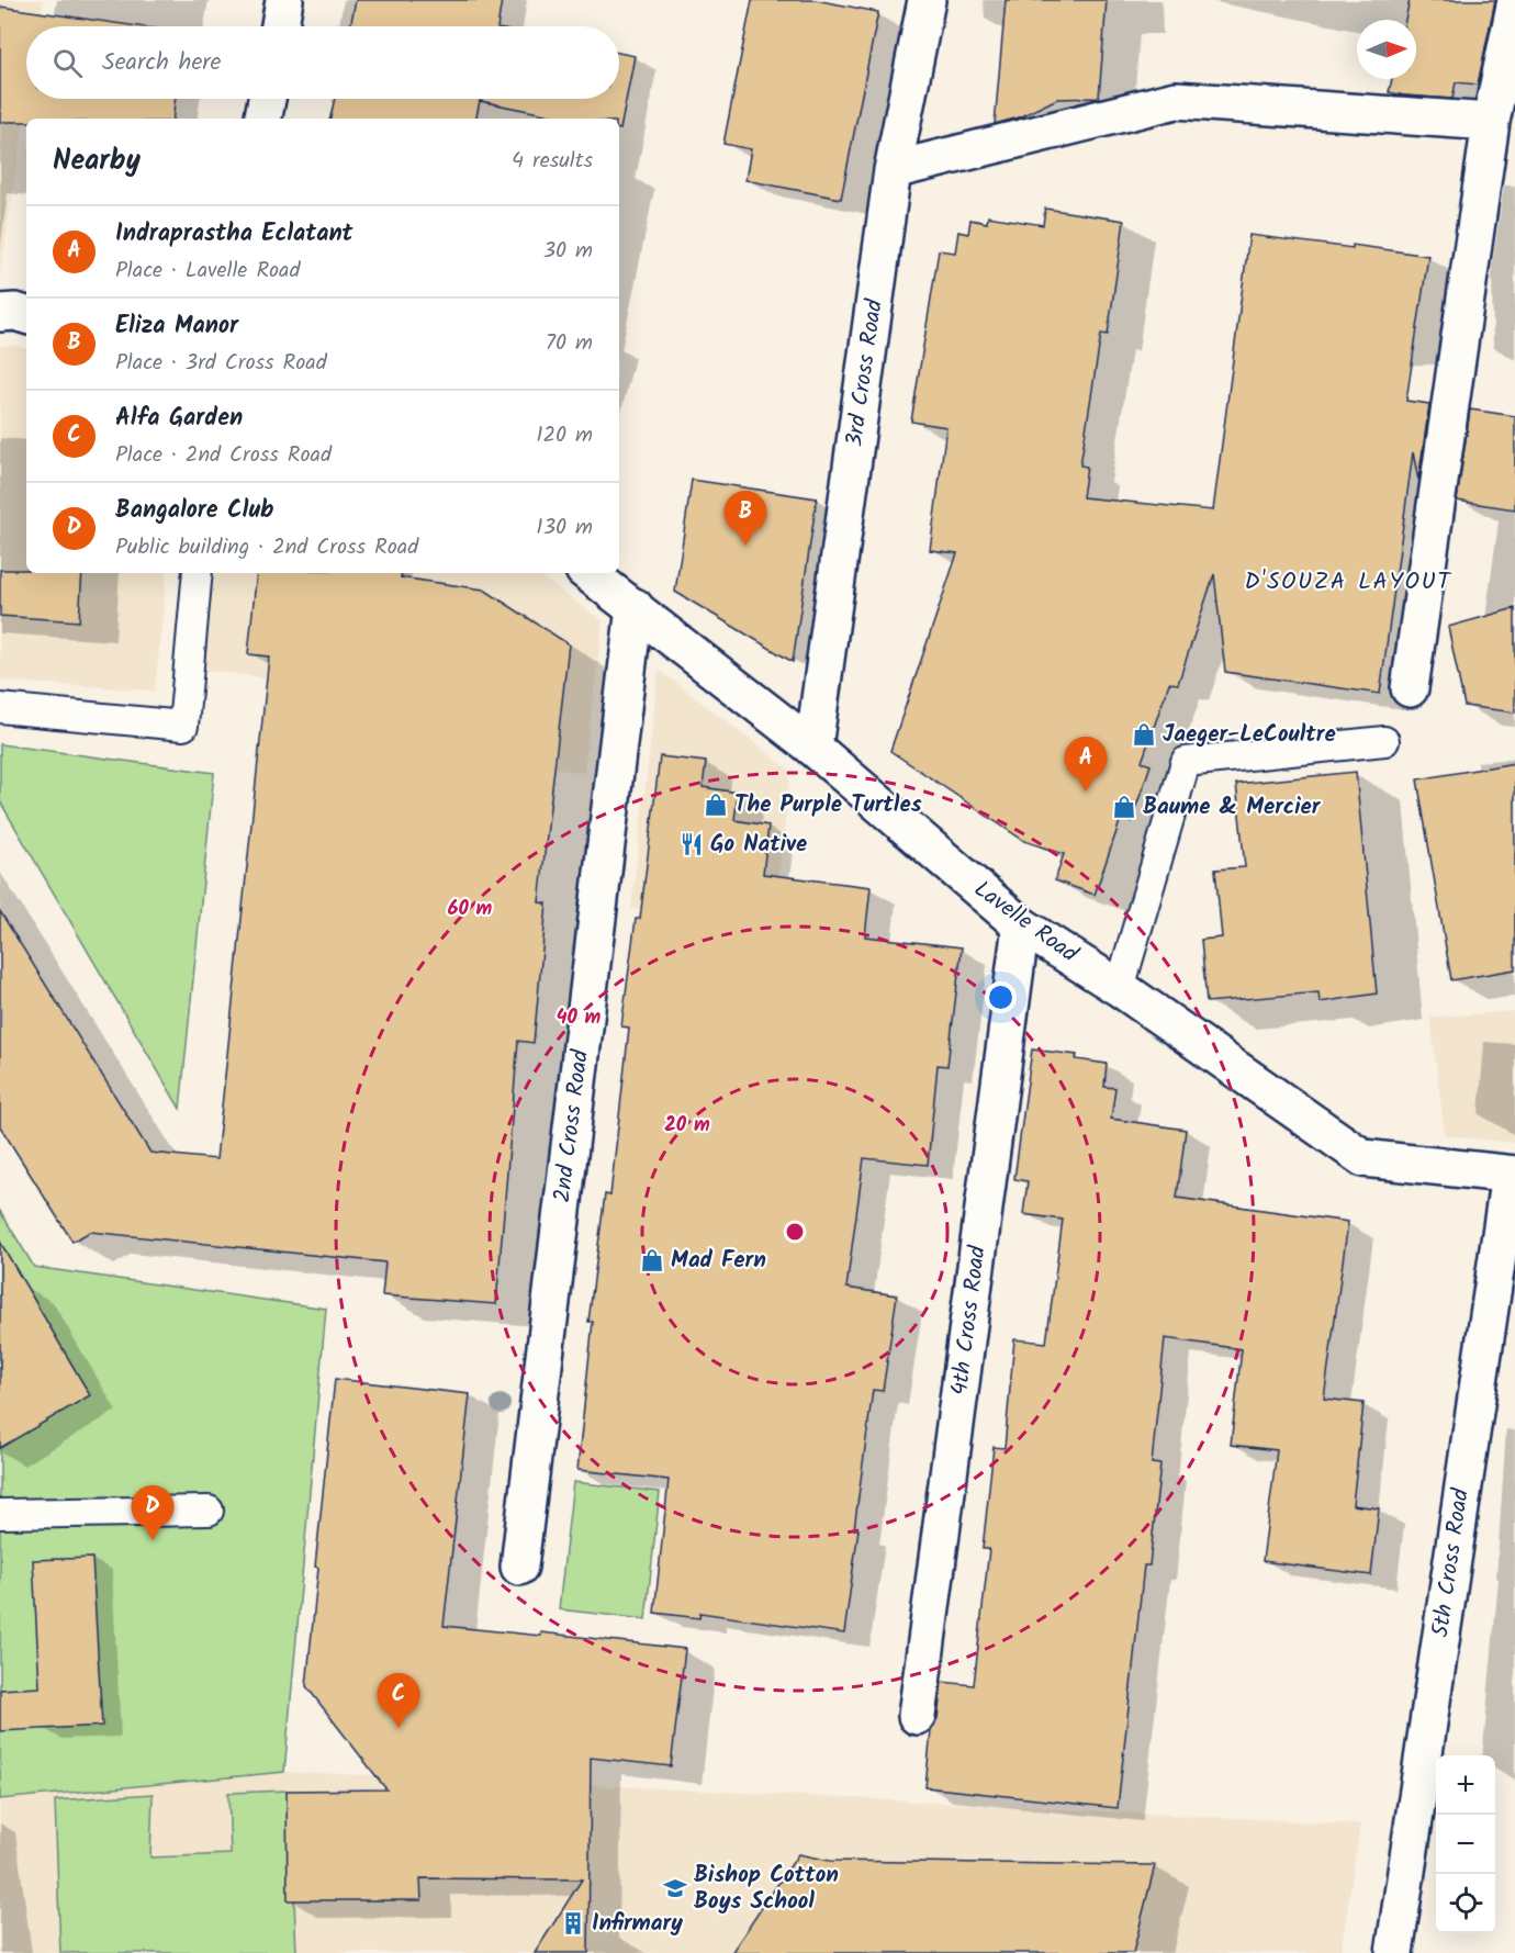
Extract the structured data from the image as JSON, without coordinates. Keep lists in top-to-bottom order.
{
  "streets": {
    "street": [
      "3rd Cross Road",
      "Lavelle Road",
      "2nd Cross Road",
      "4th Cross Road",
      "5th Cross Road"
    ]
  },
  "crossings": [
    ["3rd Cross Road", "Lavelle Road"],
    ["Lavelle Road", "2nd Cross Road"],
    ["Lavelle Road", "4th Cross Road"],
    ["Lavelle Road", "5th Cross Road"]
  ],
  "districts": ["D'SOUZA LAYOUT"],
  "places": {
    "shop": [
      "Jaeger-LeCoultre",
      "The Purple Turtles",
      "Baume & Mercier",
      "Mad Fern"
    ],
    "restaurant": ["Go Native"],
    "school or university": ["Bishop Cotton Boys School"],
    "building": ["Infirmary"]
  },
  "north": "right",
  "page": {
    "search": "Search here",
    "heading": ["Nearby", "4 results"],
    "list": [
      {
        "mark": "A",
        "name": "Indraprastha Eclatant",
        "note": "Place · Lavelle Road",
        "value": "30 m"
      },
      {
        "mark": "B",
        "name": "Eliza Manor",
        "note": "Place · 3rd Cross Road",
        "value": "70 m"
      },
      {
        "mark": "C",
        "name": "Alfa Garden",
        "note": "Place · 2nd Cross Road",
        "value": "120 m"
      },
      {
        "mark": "D",
        "name": "Bangalore Club",
        "note": "Public building · 2nd Cross Road",
        "value": "130 m"
      }
    ],
    "pins": [
      "B",
      "A",
      "D",
      "C"
    ],
    "map_buttons": ["+", "−"]
  },
  "rings": ["60 m", "40 m", "20 m"]
}
